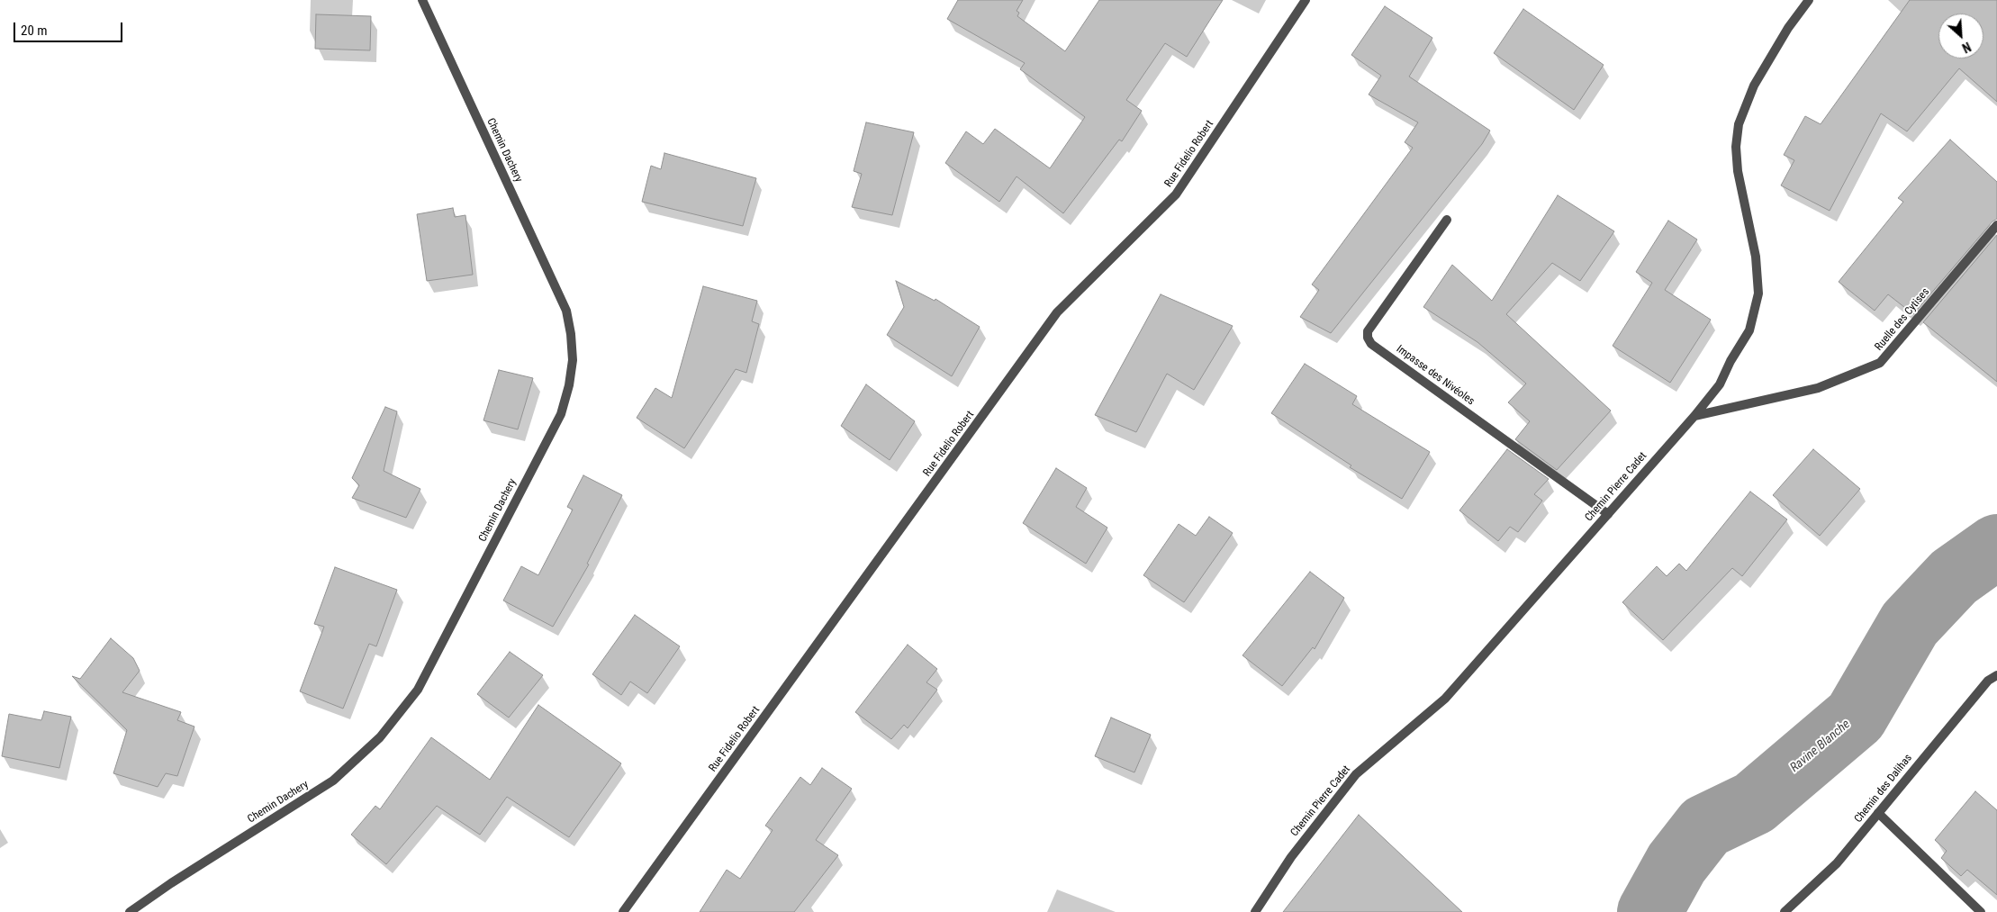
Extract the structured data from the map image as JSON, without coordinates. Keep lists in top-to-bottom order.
{
  "streets": {
    "street": [
      "Chemin Dachery",
      "Rue Fidelio Robert",
      "Ruelle des Cytises",
      "Impasse des Nivéoles",
      "Chemin Pierre Cadet",
      "Chemin des Dalihas"
    ]
  },
  "crossings": [
    ["Ruelle des Cytises", "Chemin Pierre Cadet"],
    ["Impasse des Nivéoles", "Chemin Pierre Cadet"]
  ],
  "water": ["Ravine Blanche"],
  "scale_bar": "20 m",
  "north": "bottom right"
}
